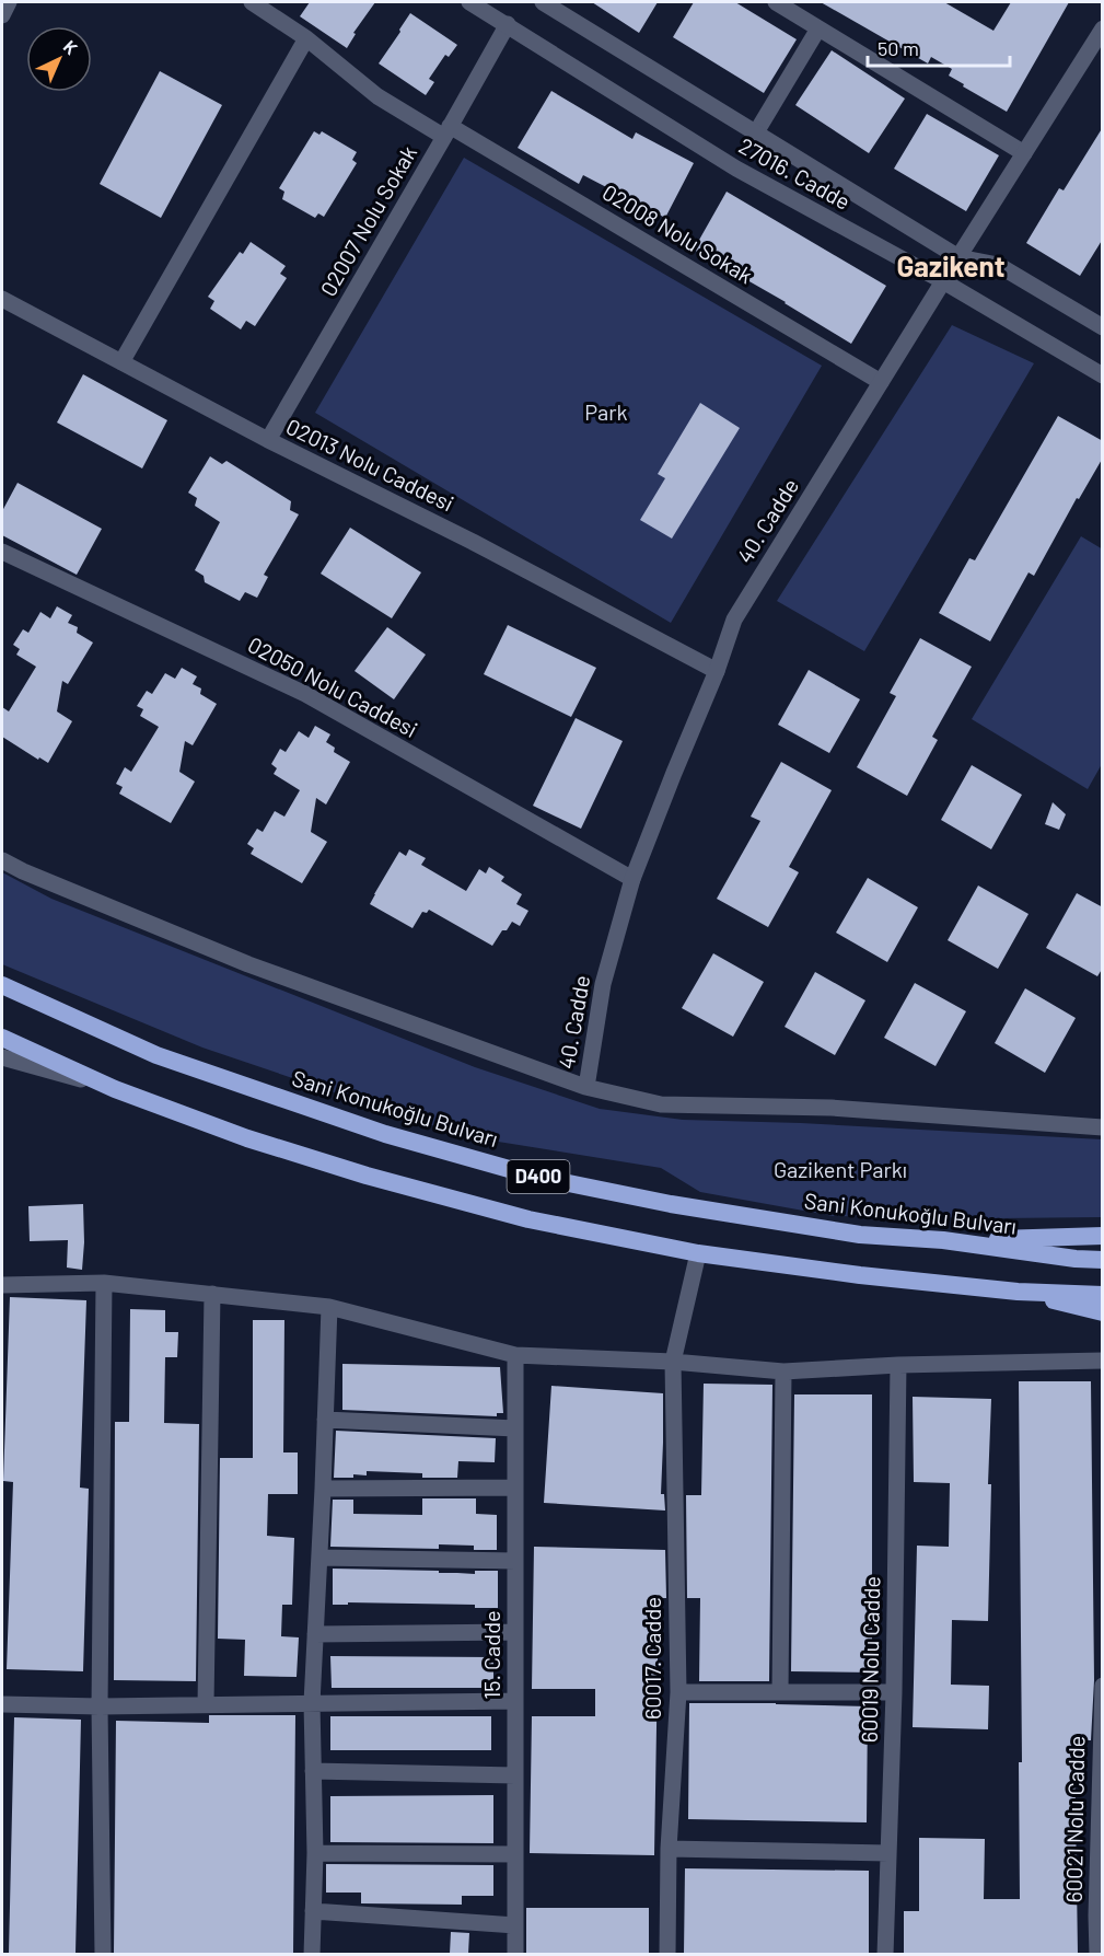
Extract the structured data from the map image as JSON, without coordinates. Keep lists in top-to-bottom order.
{
  "streets": {
    "highway": ["Sani Konukoğlu Bulvarı", "D400"],
    "street": [
      "27016. Cadde",
      "02007 Nolu Sokak",
      "02008 Nolu Sokak",
      "02013 Nolu Caddesi",
      "40. Cadde",
      "02050 Nolu Caddesi",
      "15. Cadde",
      "60017. Cadde",
      "60019 Nolu Cadde",
      "60021 Nolu Cadde"
    ]
  },
  "crossings": [
    ["27016. Cadde", "02007 Nolu Sokak"],
    ["27016. Cadde", "40. Cadde"],
    ["02007 Nolu Sokak", "02008 Nolu Sokak"],
    ["02007 Nolu Sokak", "02013 Nolu Caddesi"],
    ["02008 Nolu Sokak", "40. Cadde"],
    ["02013 Nolu Caddesi", "40. Cadde"],
    ["40. Cadde", "02050 Nolu Caddesi"],
    ["D400", "60017. Cadde"]
  ],
  "districts": ["Gazikent"],
  "parks": ["Park", "Gazikent Parkı"],
  "scale_bar": "50 m",
  "north": "top right"
}
